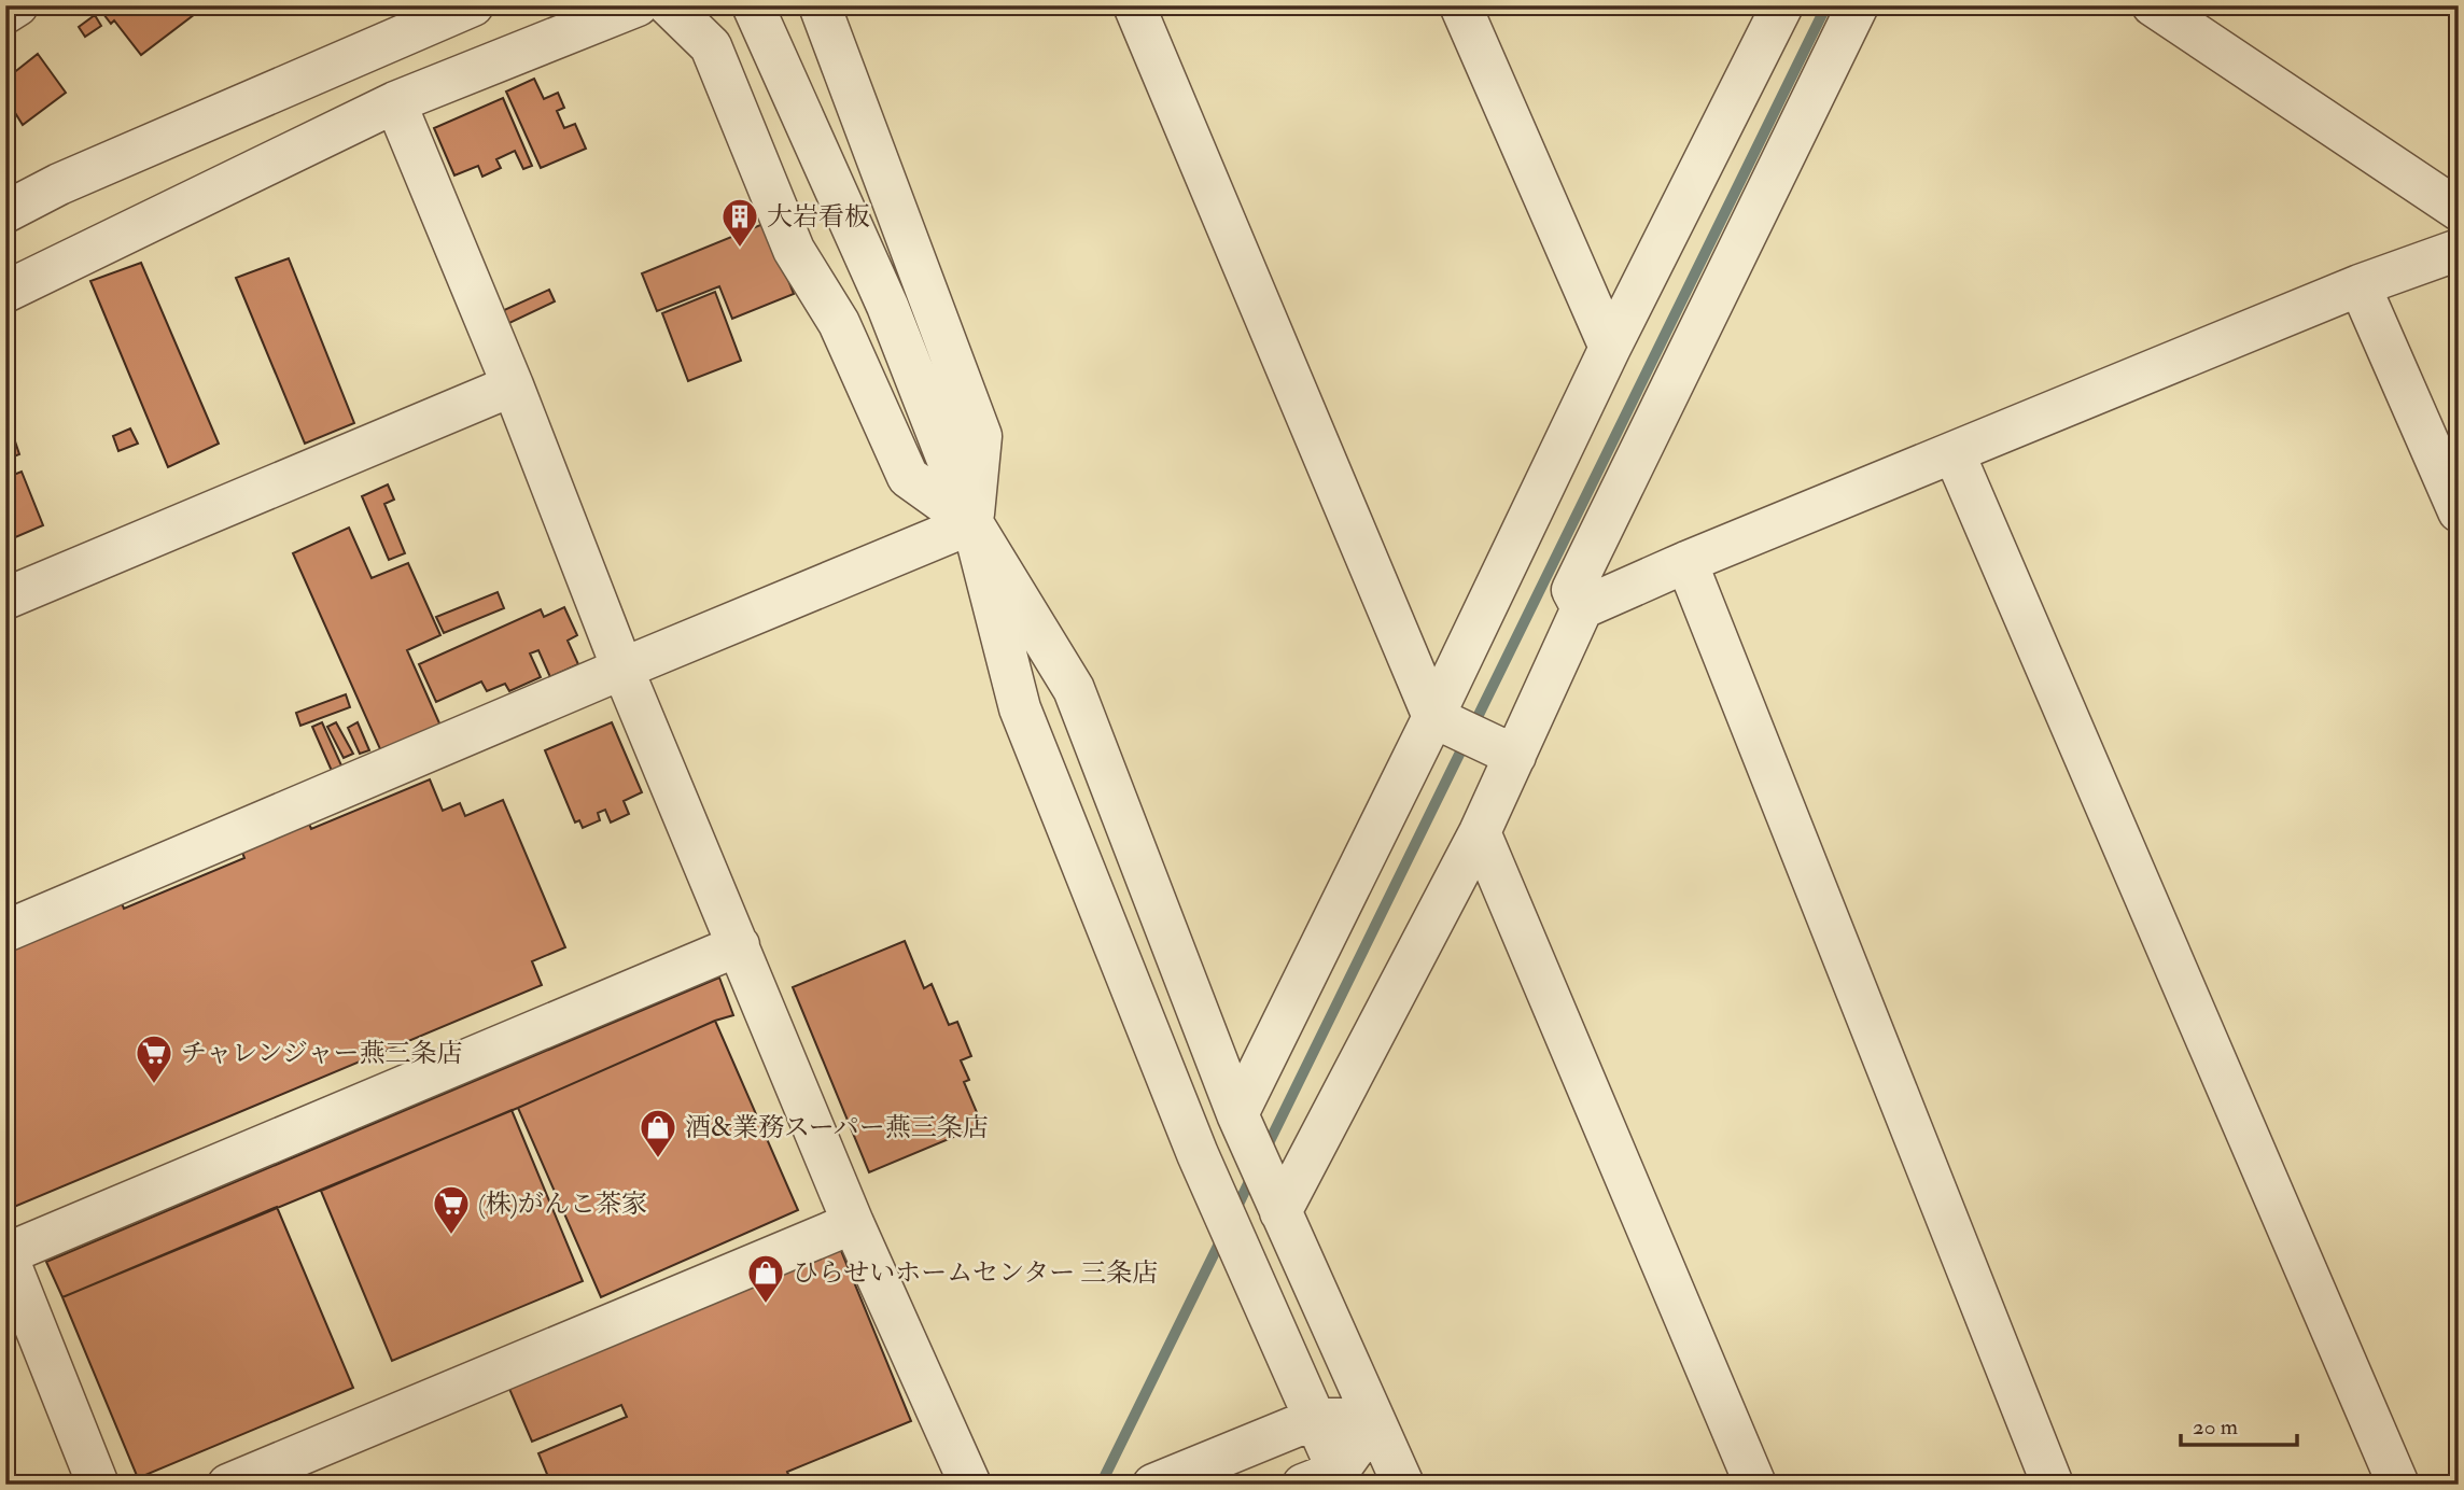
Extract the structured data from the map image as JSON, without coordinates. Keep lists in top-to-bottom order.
{
  "places": {
    "building": ["大岩看板"],
    "supermarket": ["チャレンジャー燕三条店", "(株)がんこ茶家"],
    "shop": ["酒&業務スーパー燕三条店", "ひらせいホームセンター 三条店"]
  },
  "scale_bar": "20 m"
}
